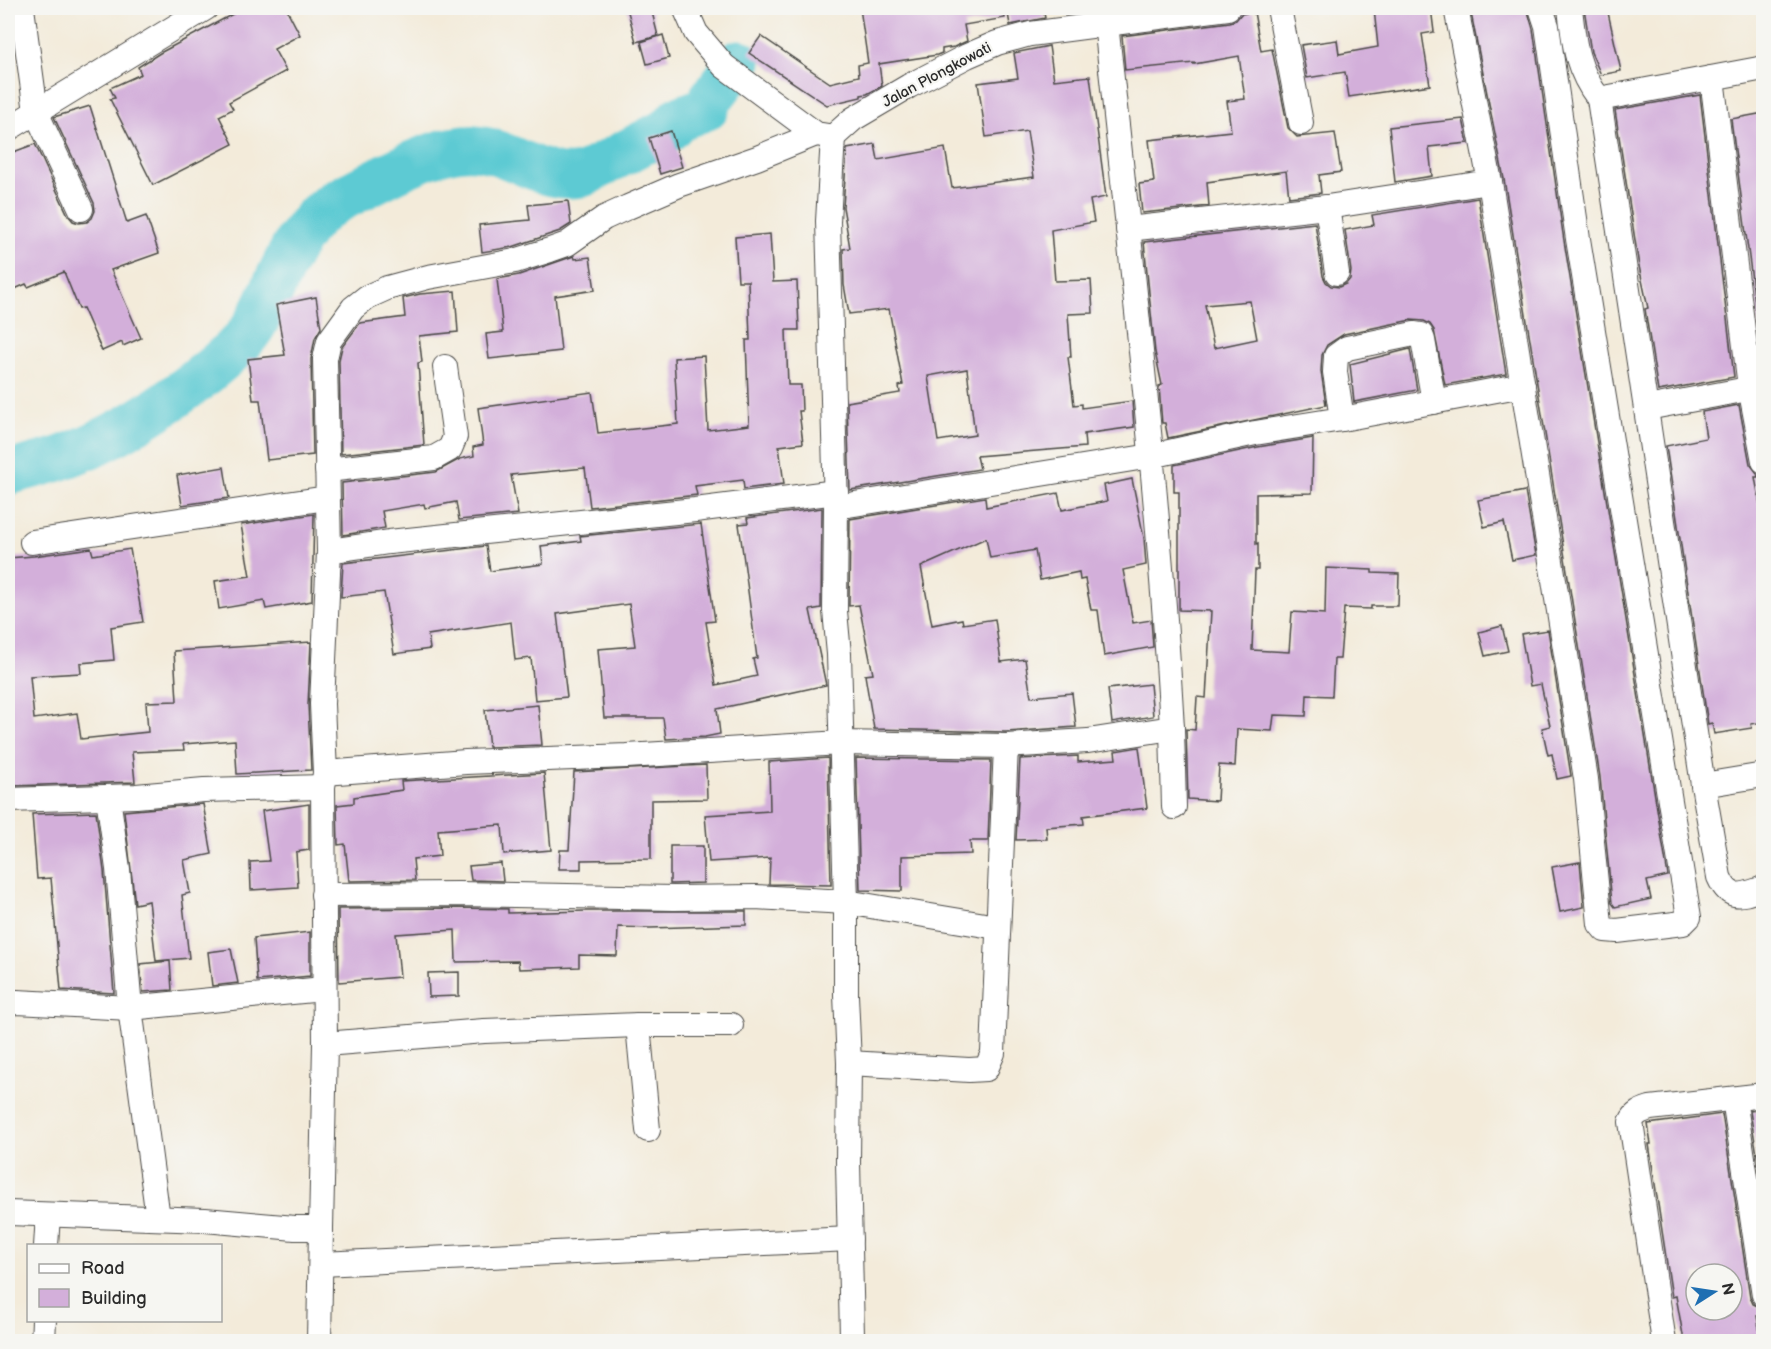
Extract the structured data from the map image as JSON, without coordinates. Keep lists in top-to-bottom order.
{
  "streets": {
    "street": ["Jalan Plongkowati"]
  },
  "legend": ["Road", "Building"],
  "north": "right"
}
